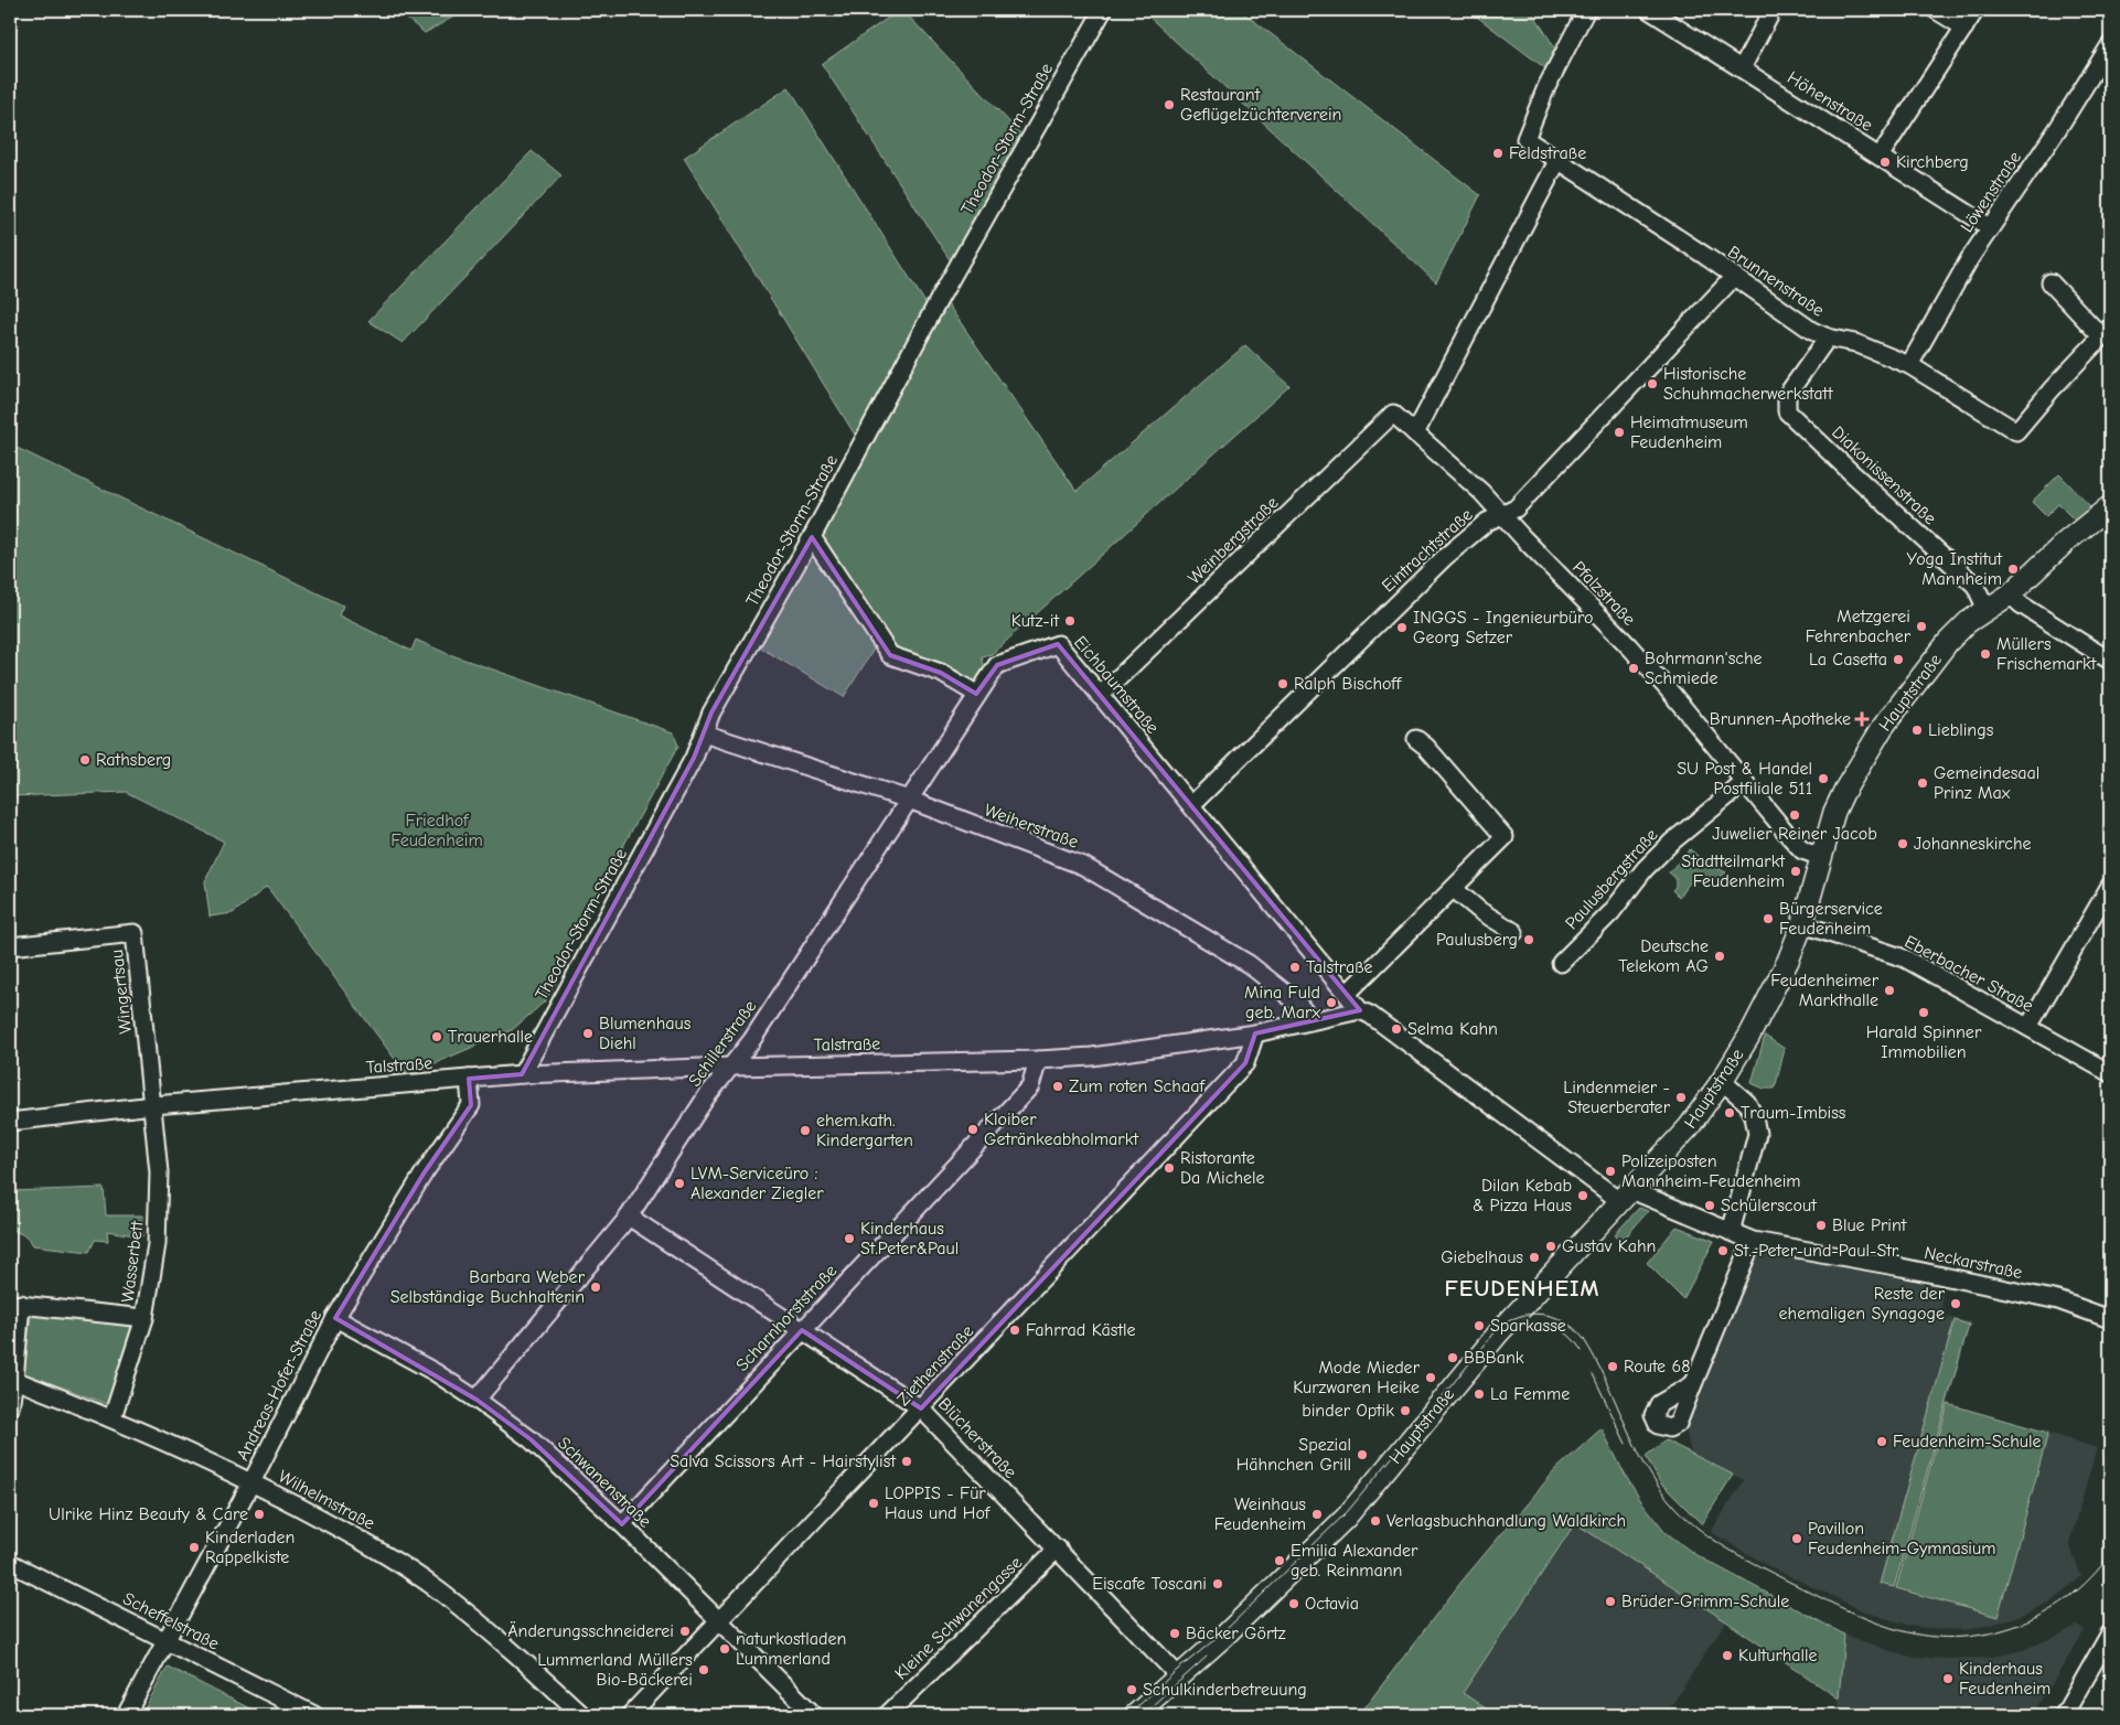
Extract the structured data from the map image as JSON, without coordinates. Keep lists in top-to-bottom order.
{
  "streets": {
    "street": [
      "Höhenstraße",
      "Theodor-Storm-Straße",
      "Löwenstraße",
      "Brunnenstraße",
      "Diakonissenstraße",
      "Weinbergstraße",
      "Eintrachtstraße",
      "Pfalzstraße",
      "Eichbaumstraße",
      "Hauptstraße",
      "Weiherstraße",
      "Paulusbergstraße",
      "Eberbacher Straße",
      "Wingertsau",
      "Schillerstraße",
      "Talstraße",
      "Wasserbett",
      "Neckarstraße",
      "Scharnhorststraße",
      "Ziethenstraße",
      "Andreas-Hofer-Straße",
      "Blücherstraße",
      "Schwanenstraße",
      "Wilhelmstraße",
      "Kleine Schwanengasse",
      "Scheffelstraße"
    ]
  },
  "crossings": [
    ["Höhenstraße", "Löwenstraße"],
    ["Theodor-Storm-Straße", "Weiherstraße"],
    ["Theodor-Storm-Straße", "Talstraße"],
    ["Löwenstraße", "Brunnenstraße"],
    ["Brunnenstraße", "Diakonissenstraße"],
    ["Brunnenstraße", "Eintrachtstraße"],
    ["Diakonissenstraße", "Hauptstraße"],
    ["Weinbergstraße", "Pfalzstraße"],
    ["Weinbergstraße", "Eichbaumstraße"],
    ["Eintrachtstraße", "Pfalzstraße"],
    ["Eintrachtstraße", "Eichbaumstraße"],
    ["Pfalzstraße", "Hauptstraße"],
    ["Pfalzstraße", "Paulusbergstraße"],
    ["Eichbaumstraße", "Schillerstraße"],
    ["Eichbaumstraße", "Talstraße"],
    ["Hauptstraße", "Eberbacher Straße"],
    ["Hauptstraße", "Neckarstraße"],
    ["Hauptstraße", "Blücherstraße"],
    ["Weiherstraße", "Schillerstraße"],
    ["Weiherstraße", "Talstraße"],
    ["Wingertsau", "Talstraße"],
    ["Wingertsau", "Wasserbett"],
    ["Schillerstraße", "Talstraße"],
    ["Schillerstraße", "Blücherstraße"],
    ["Schillerstraße", "Schwanenstraße"],
    ["Talstraße", "Wasserbett"],
    ["Talstraße", "Scharnhorststraße"],
    ["Talstraße", "Ziethenstraße"],
    ["Talstraße", "Andreas-Hofer-Straße"],
    ["Wasserbett", "Wilhelmstraße"],
    ["Scharnhorststraße", "Blücherstraße"],
    ["Scharnhorststraße", "Schwanenstraße"],
    ["Ziethenstraße", "Blücherstraße"],
    ["Ziethenstraße", "Schwanenstraße"],
    ["Andreas-Hofer-Straße", "Schwanenstraße"],
    ["Andreas-Hofer-Straße", "Wilhelmstraße"],
    ["Andreas-Hofer-Straße", "Scheffelstraße"],
    ["Blücherstraße", "Kleine Schwanengasse"]
  ],
  "districts": ["FEUDENHEIM"],
  "parks": ["Friedhof Feudenheim"],
  "places": {
    "other": [
      "Restaurant Geflügelzüchterverein",
      "Feldstraße",
      "Kirchberg",
      "Historische Schuhmacherwerkstatt",
      "Heimatmuseum Feudenheim",
      "Yoga Institut Mannheim",
      "Kutz-it",
      "Metzgerei Fehrenbacher",
      "INGGS - Ingenieurbüro Georg Setzer",
      "Müllers Frischemarkt",
      "La Casetta",
      "Bohrmann'sche Schmiede",
      "Ralph Bischoff",
      "Lieblings",
      "Rathsberg",
      "SU Post & Handel Postfiliale 511",
      "Gemeindesaal Prinz Max",
      "Juwelier Reiner Jacob",
      "Johanneskirche",
      "Stadtteilmarkt Feudenheim",
      "Bürgerservice Feudenheim",
      "Paulusberg",
      "Deutsche Telekom AG",
      "Talstraße",
      "Feudenheimer Markthalle",
      "Mina Fuld geb. Marx",
      "Harald Spinner Immobilien",
      "Selma Kahn",
      "Blumenhaus Diehl",
      "Trauerhalle",
      "Zum roten Schaaf",
      "Lindenmeier - Steuerberater",
      "Traum-Imbiss",
      "Kloiber Getränkeabholmarkt",
      "ehem.kath. Kindergarten",
      "Ristorante Da Michele",
      "Polizeiposten Mannheim-Feudenheim",
      "LVM-Serviceüro : Alexander Ziegler",
      "Dilan Kebab & Pizza Haus",
      "Schülerscout",
      "Blue Print",
      "Kinderhaus St.Peter&Paul",
      "Gustav Kahn",
      "St.-Peter-und-Paul-Str.",
      "Giebelhaus",
      "Barbara Weber Selbständige Buchhalterin",
      "Reste der ehemaligen Synagoge",
      "Sparkasse",
      "Fahrrad Kästle",
      "BBBank",
      "Route 68",
      "Mode Mieder Kurzwaren Heike",
      "La Femme",
      "binder Optik",
      "Feudenheim-Schule",
      "Spezial Hähnchen Grill",
      "Salva Scissors Art - Hairstylist",
      "LOPPIS - Für Haus und Hof",
      "Ulrike Hinz Beauty & Care",
      "Weinhaus Feudenheim",
      "Verlagsbuchhandlung Waldkirch",
      "Pavillon Feudenheim-Gymnasium",
      "Kinderladen Rappelkiste",
      "Emilia Alexander geb. Reinmann",
      "Eiscafe Toscani",
      "Brüder-Grimm-Schule",
      "Octavia",
      "Änderungsschneiderei",
      "Bäcker Görtz",
      "naturkostladen Lummerland",
      "Kulturhalle",
      "Lummerland Müllers Bio-Bäckerei",
      "Kinderhaus Feudenheim",
      "Schulkinderbetreuung"
    ],
    "health": ["Brunnen-Apotheke"]
  }
}
